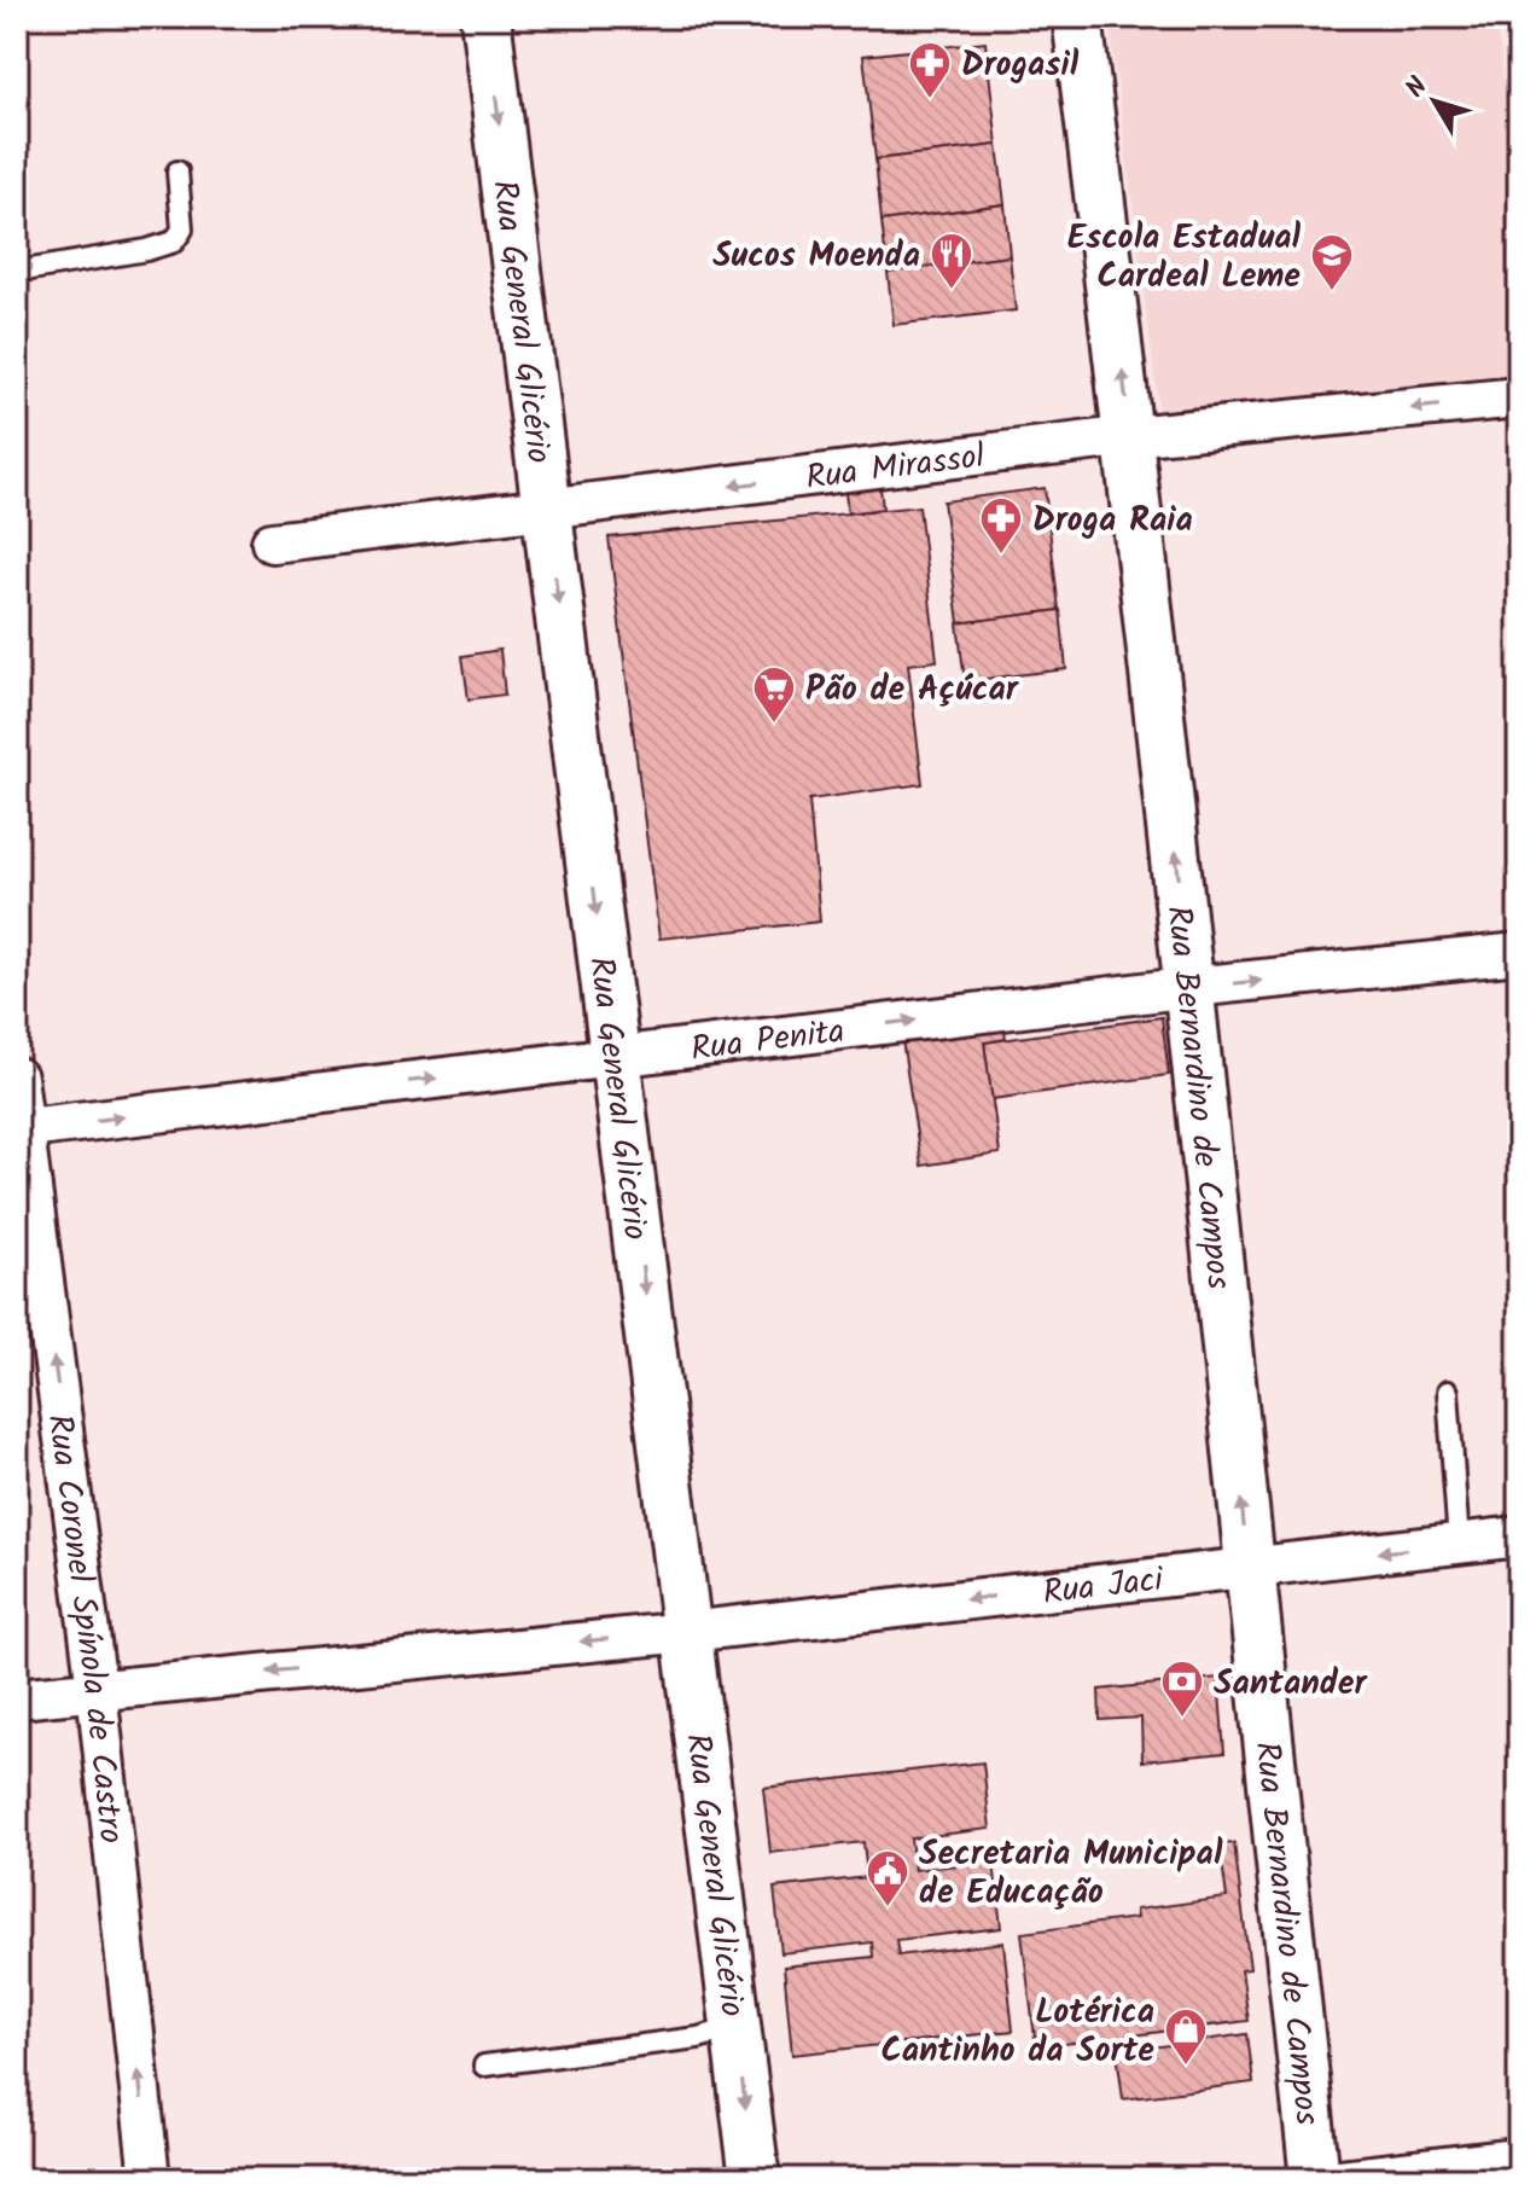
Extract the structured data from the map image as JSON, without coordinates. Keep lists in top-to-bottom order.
{
  "streets": {
    "street": [
      "Rua General Glicério",
      "Rua Mirassol",
      "Rua Penita",
      "Rua Bernardino de Campos",
      "Rua Jaci",
      "Rua Coronel Spínola de Castro"
    ]
  },
  "crossings": [
    ["Rua General Glicério", "Rua Mirassol"],
    ["Rua General Glicério", "Rua Penita"],
    ["Rua General Glicério", "Rua Jaci"],
    ["Rua Mirassol", "Rua Bernardino de Campos"],
    ["Rua Penita", "Rua Bernardino de Campos"],
    ["Rua Penita", "Rua Coronel Spínola de Castro"],
    ["Rua Bernardino de Campos", "Rua Jaci"],
    ["Rua Jaci", "Rua Coronel Spínola de Castro"]
  ],
  "one_way": [
    "Rua General Glicério",
    "Rua Mirassol",
    "Rua Penita",
    "Rua Bernardino de Campos",
    "Rua Jaci",
    "Rua Coronel Spínola de Castro"
  ],
  "places": {
    "pharmacy": ["Drogasil", "Droga Raia"],
    "restaurant": ["Sucos Moenda"],
    "school or university": ["Escola Estadual Cardeal Leme"],
    "supermarket": ["Pão de Açúcar"],
    "bank": ["Santander"],
    "public building": ["Secretaria Municipal de Educação"],
    "shop": ["Lotérica Cantinho da Sorte"]
  },
  "north": "top left"
}
